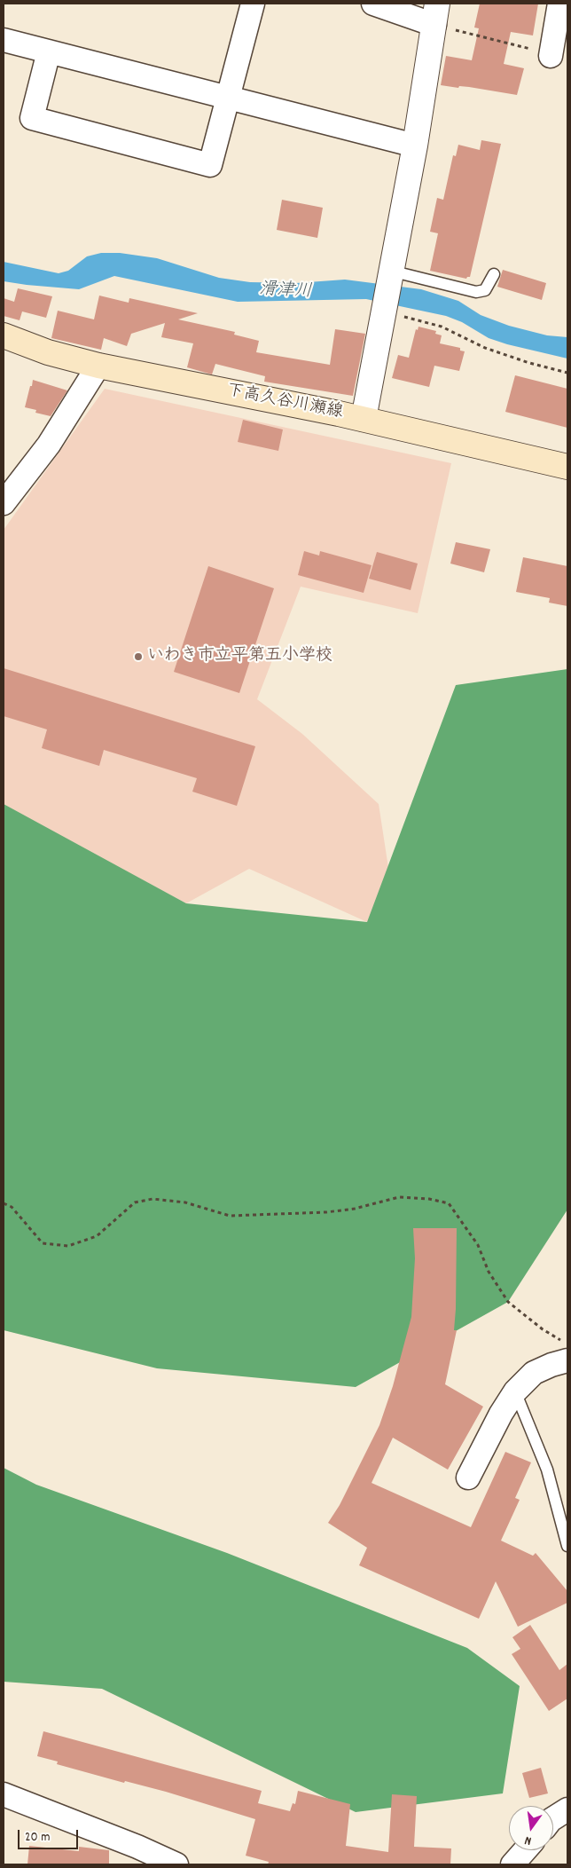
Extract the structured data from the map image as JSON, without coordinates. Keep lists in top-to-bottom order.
{
  "streets": {
    "main road": ["下高久谷川瀬線"]
  },
  "water": ["滑津川"],
  "places": ["いわき市立平第五小学校"],
  "scale_bar": "20 m",
  "north": "bottom"
}
